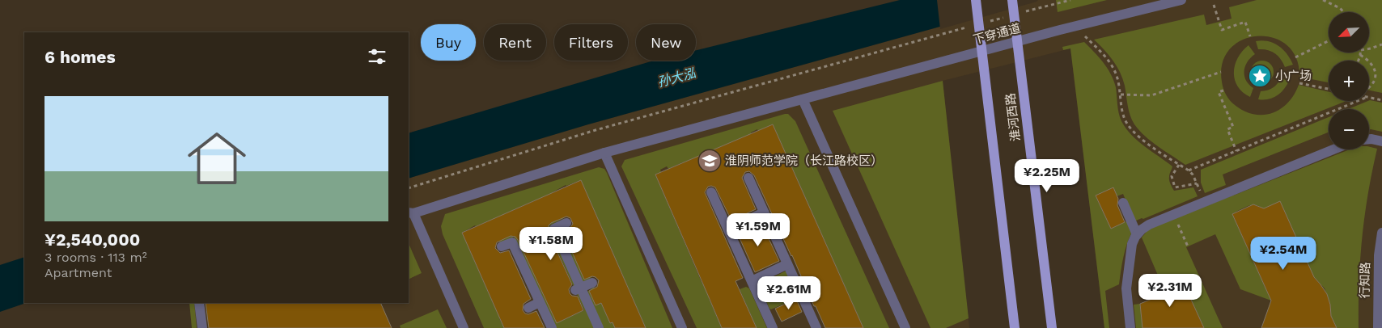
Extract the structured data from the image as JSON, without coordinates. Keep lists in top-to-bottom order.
{
  "streets": {
    "main road": ["淮河西路"],
    "lane": ["下穿通道", "行知路"]
  },
  "water": ["孙大泓"],
  "places": {
    "place": ["小广场"],
    "school or university": ["淮阴师范学院（长江路校区）"]
  },
  "north": "bottom left",
  "page": {
    "map_buttons": ["+", "−"],
    "chip": [
      "Buy",
      "Rent",
      "Filters",
      "New"
    ],
    "heading": "6 homes",
    "list": [
      {
        "name": "¥2,540,000",
        "note": "3 rooms · 113 m² · Apartment"
      }
    ],
    "price": [
      "¥2.25M",
      "¥1.59M",
      "¥1.58M",
      "¥2.54M",
      "¥2.31M",
      "¥2.61M"
    ]
  }
}
